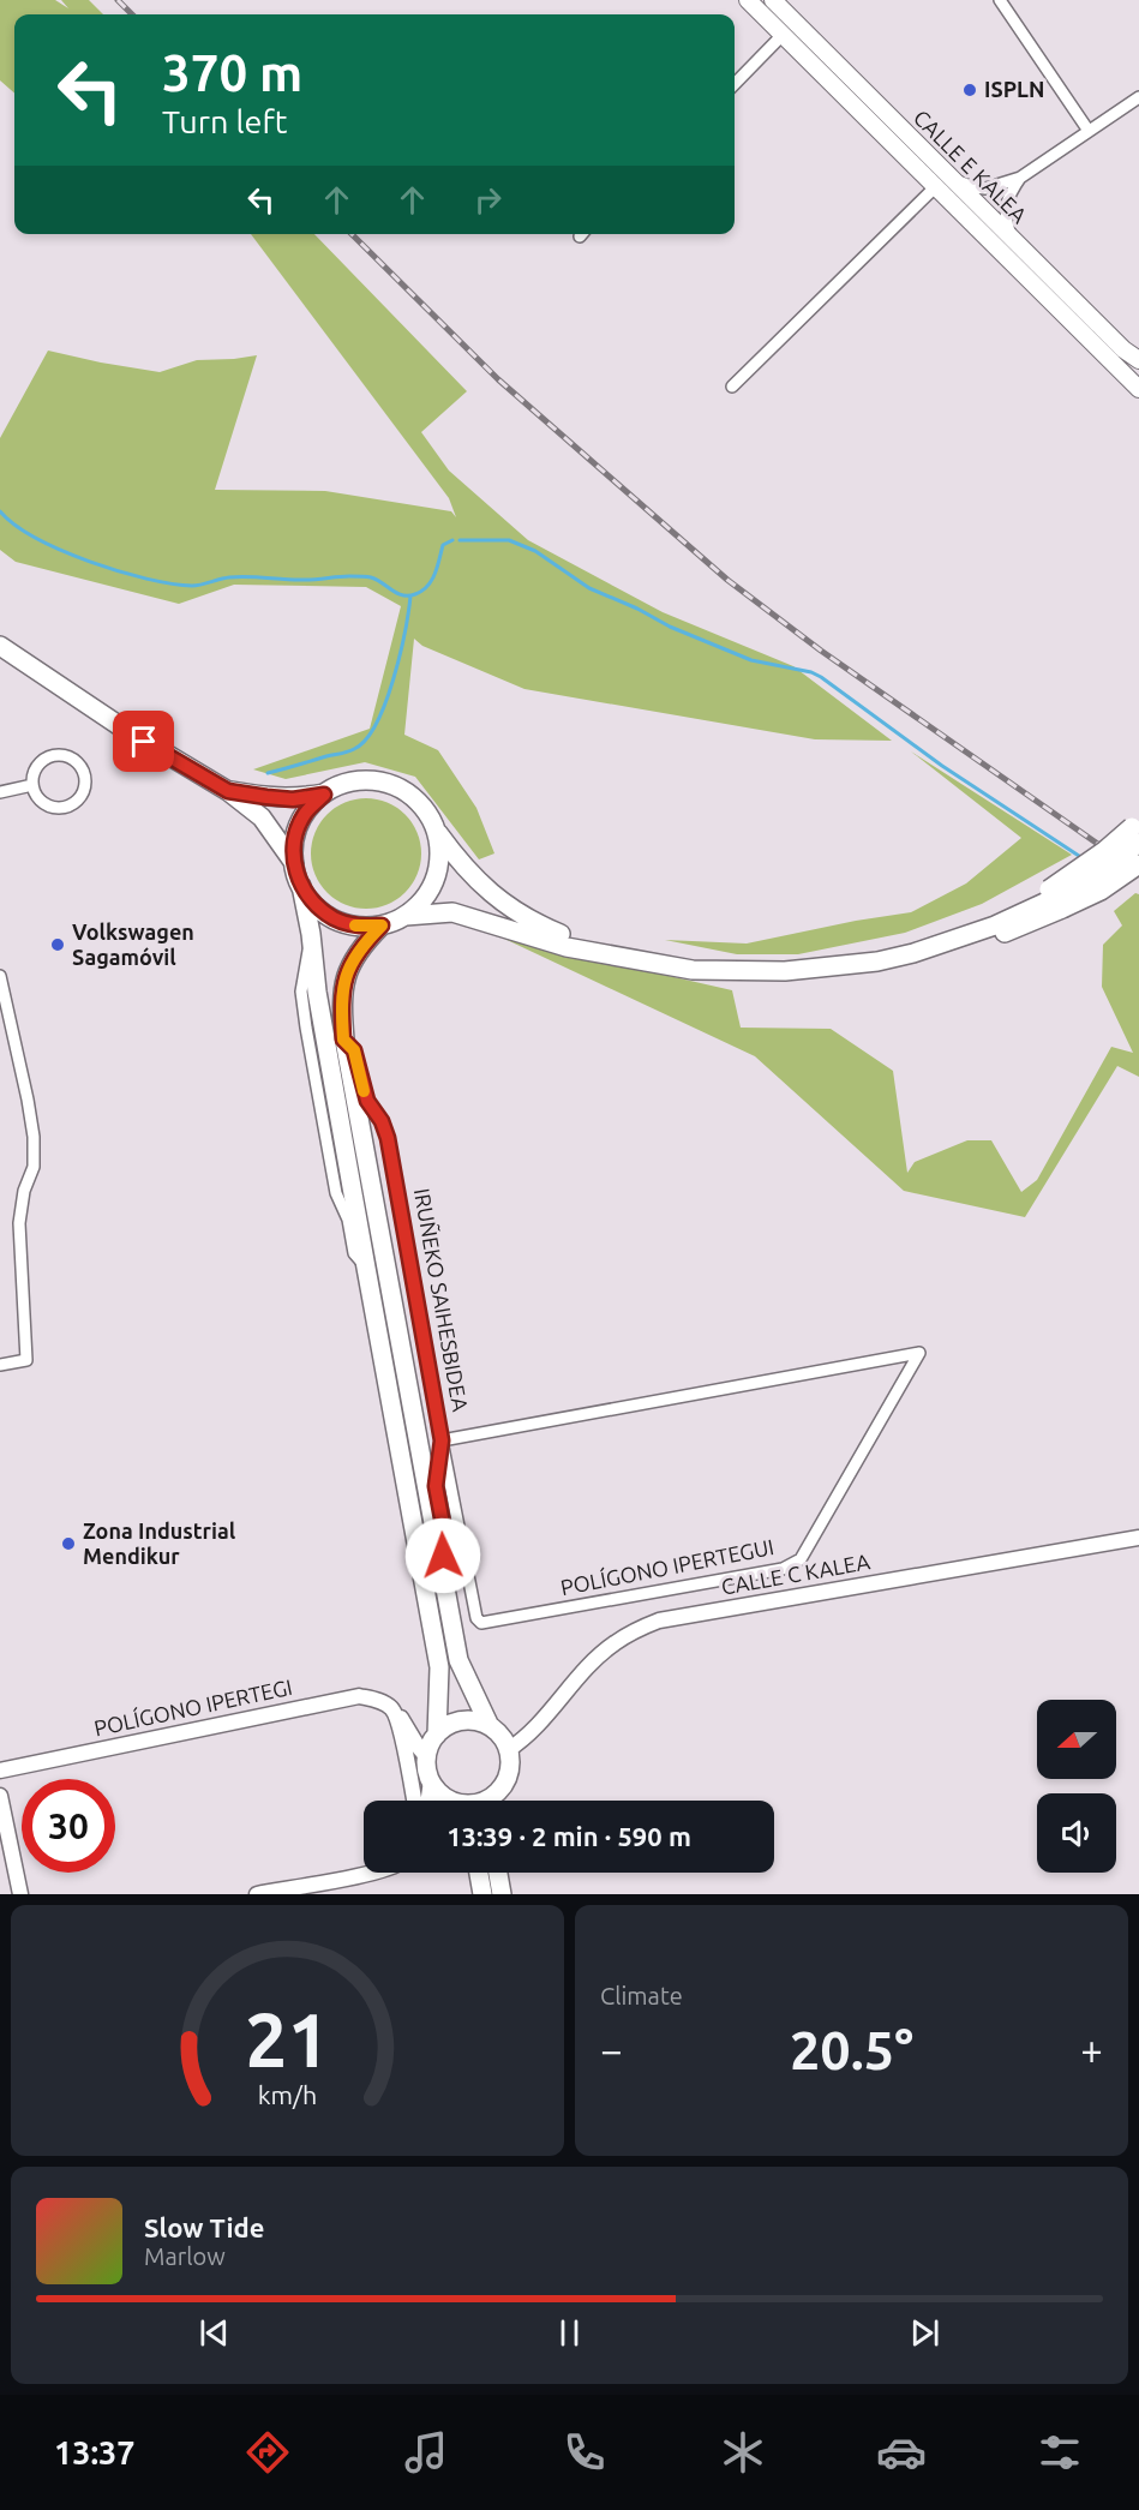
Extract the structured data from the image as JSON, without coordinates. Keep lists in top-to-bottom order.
{
  "streets": {
    "highway": ["IRUÑEKO SAIHESBIDEA"],
    "main road": ["CALLE E KALEA"],
    "street": ["POLÍGONO IPERTEGUI", "CALLE C KALEA", "POLÍGONO IPERTEGI"]
  },
  "crossings": [
    ["IRUÑEKO SAIHESBIDEA", "POLÍGONO IPERTEGUI"]
  ],
  "places": ["ISPLN", "Volkswagen Sagamóvil", "Zona Industrial Mendikur"],
  "north": "left",
  "page": {
    "turn": ["370 m", "Turn left"],
    "limit": "30",
    "trip": "13:39 · 2 min · 590 m",
    "tile": "Climate",
    "heat": ["−", "20.5°", "+"],
    "song": ["Slow Tide", "Marlow"],
    "tabs": "13:37",
    "gauge": ["21", "km/h"]
  }
}
